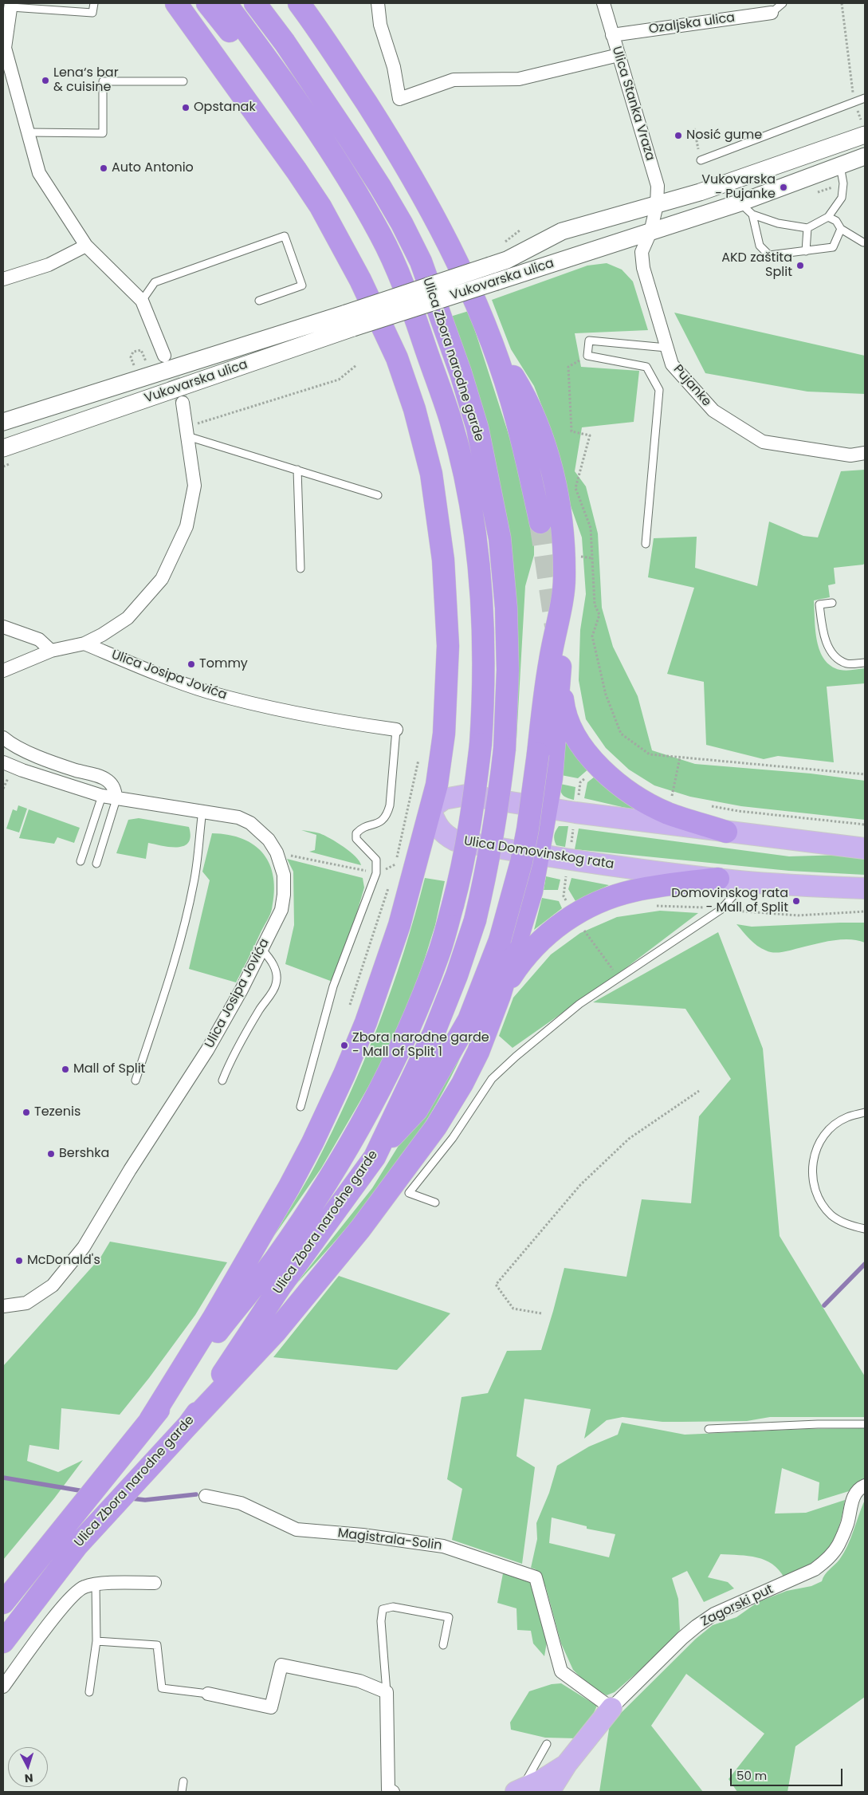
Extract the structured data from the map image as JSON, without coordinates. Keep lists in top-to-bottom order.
{
  "streets": {
    "highway": ["Ulica Zbora narodne garde"],
    "main road": ["Ulica Domovinskog rata", "Zagorski put"],
    "street": [
      "Ozaljska ulica",
      "Ulica Stanka Vraza",
      "Vukovarska ulica",
      "Pujanke",
      "Ulica Josipa Jovića",
      "Magistrala-Solin"
    ]
  },
  "crossings": [
    ["Ozaljska ulica", "Ulica Stanka Vraza"],
    ["Ulica Stanka Vraza", "Vukovarska ulica"],
    ["Ulica Stanka Vraza", "Pujanke"],
    ["Vukovarska ulica", "Pujanke"],
    ["Magistrala-Solin", "Zagorski put"]
  ],
  "places": [
    "Lena‘s bar & cuisine",
    "Opstanak",
    "Nosić gume",
    "Auto Antonio",
    "Vukovarska - Pujanke",
    "AKD zaštita Split",
    "Tommy",
    "Domovinskog rata - Mall of Split",
    "Zbora narodne garde - Mall of Split 1",
    "Mall of Split",
    "Tezenis",
    "Bershka",
    "McDonald's"
  ],
  "scale_bar": "50 m",
  "north": "bottom"
}
